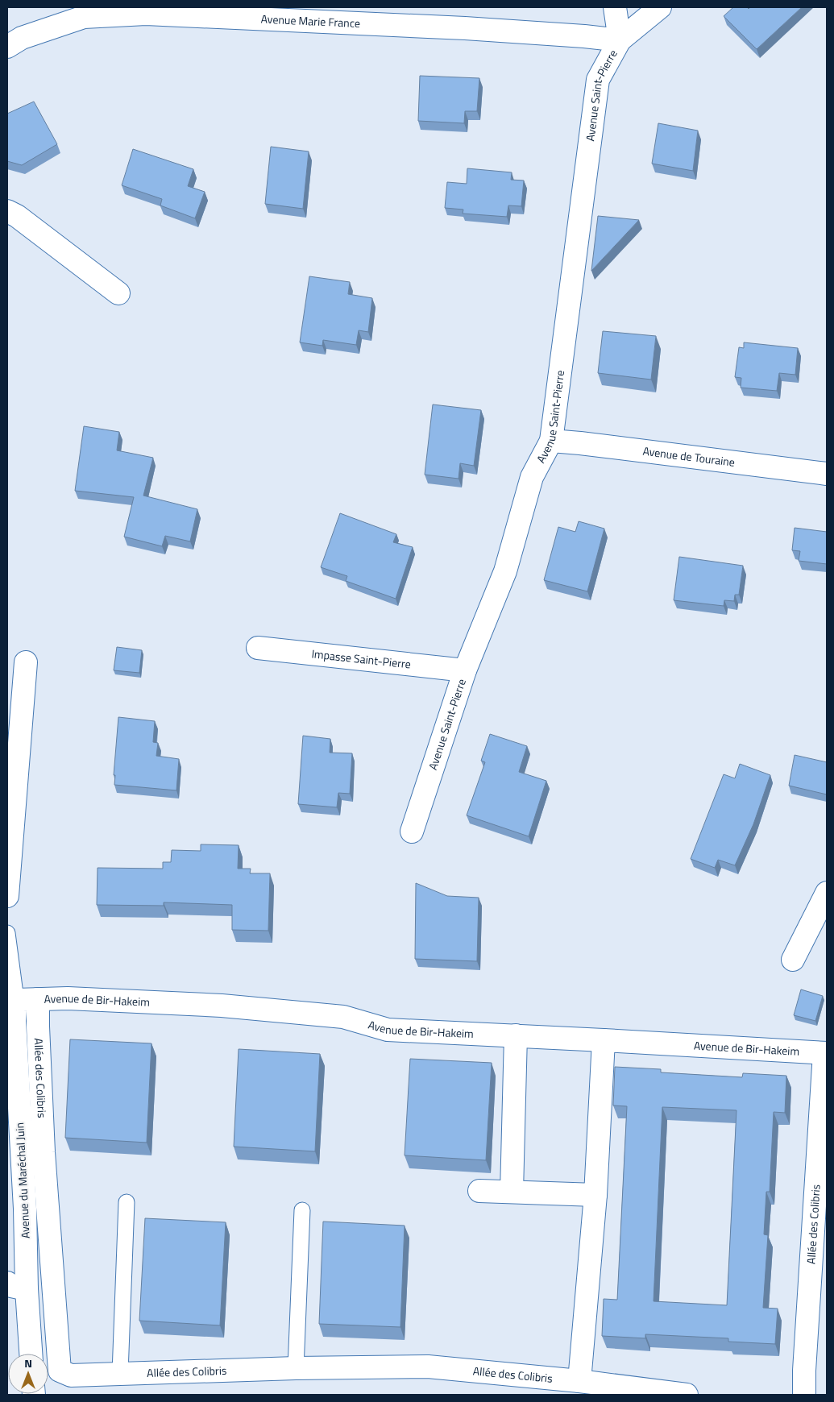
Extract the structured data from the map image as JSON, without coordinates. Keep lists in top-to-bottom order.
{
  "streets": {
    "street": [
      "Avenue Marie France",
      "Avenue Saint-Pierre",
      "Avenue de Touraine",
      "Impasse Saint-Pierre",
      "Avenue de Bir-Hakeim",
      "Allée des Colibris",
      "Avenue du Maréchal Juin"
    ]
  },
  "crossings": [
    ["Avenue Marie France", "Avenue Saint-Pierre"],
    ["Avenue Saint-Pierre", "Avenue de Touraine"],
    ["Avenue Saint-Pierre", "Impasse Saint-Pierre"],
    ["Avenue de Bir-Hakeim", "Allée des Colibris"],
    ["Avenue de Bir-Hakeim", "Avenue du Maréchal Juin"]
  ],
  "north": "top"
}
